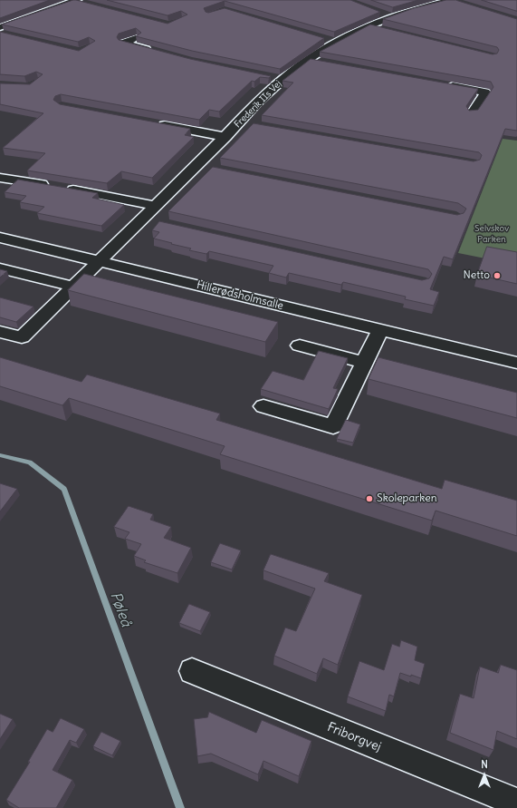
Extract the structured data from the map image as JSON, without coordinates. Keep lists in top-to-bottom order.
{
  "streets": {
    "street": ["Frederik IIs Vej", "Hillerødsholmsalle", "Friborgvej"]
  },
  "crossings": [
    ["Frederik IIs Vej", "Hillerødsholmsalle"]
  ],
  "water": ["Pøleå"],
  "parks": ["Selvskov Parken"],
  "places": ["Netto", "Skoleparken"],
  "north": "top"
}
